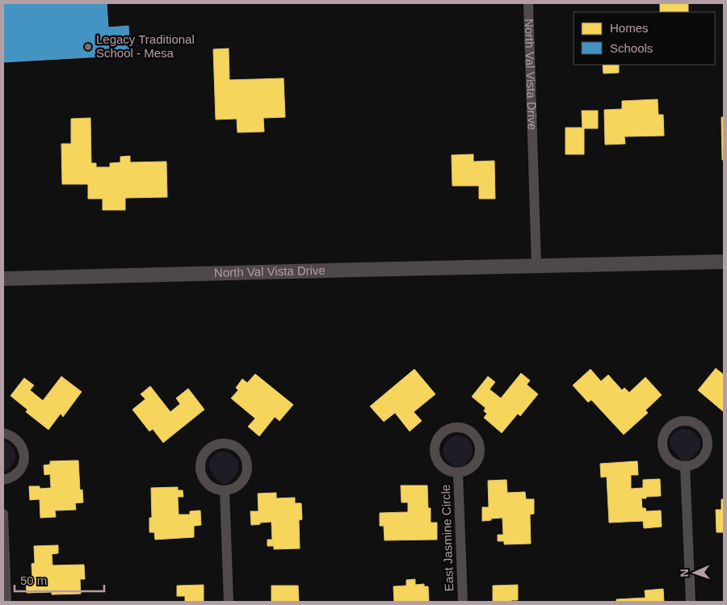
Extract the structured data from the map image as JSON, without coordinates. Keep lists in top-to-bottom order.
{
  "streets": {
    "main road": ["North Val Vista Drive"],
    "street": ["East Jasmine Circle"]
  },
  "places": ["Legacy Traditional School - Mesa"],
  "legend": ["Homes", "Schools"],
  "scale_bar": "50 m",
  "north": "left"
}
